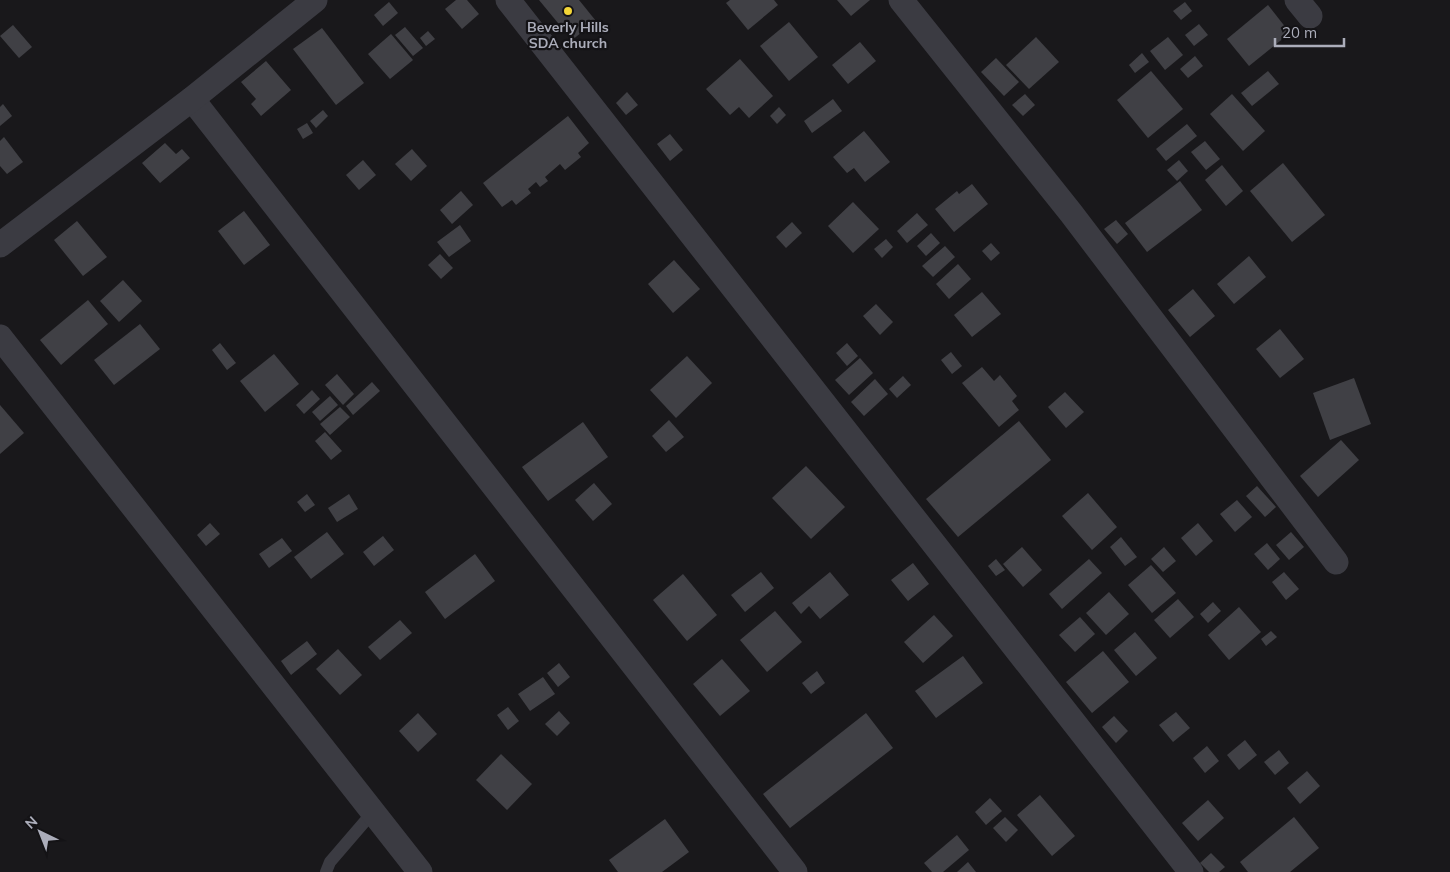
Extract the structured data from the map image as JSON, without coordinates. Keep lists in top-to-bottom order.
{
  "places": ["Beverly Hills SDA church"],
  "scale_bar": "20 m",
  "north": "top left"
}
